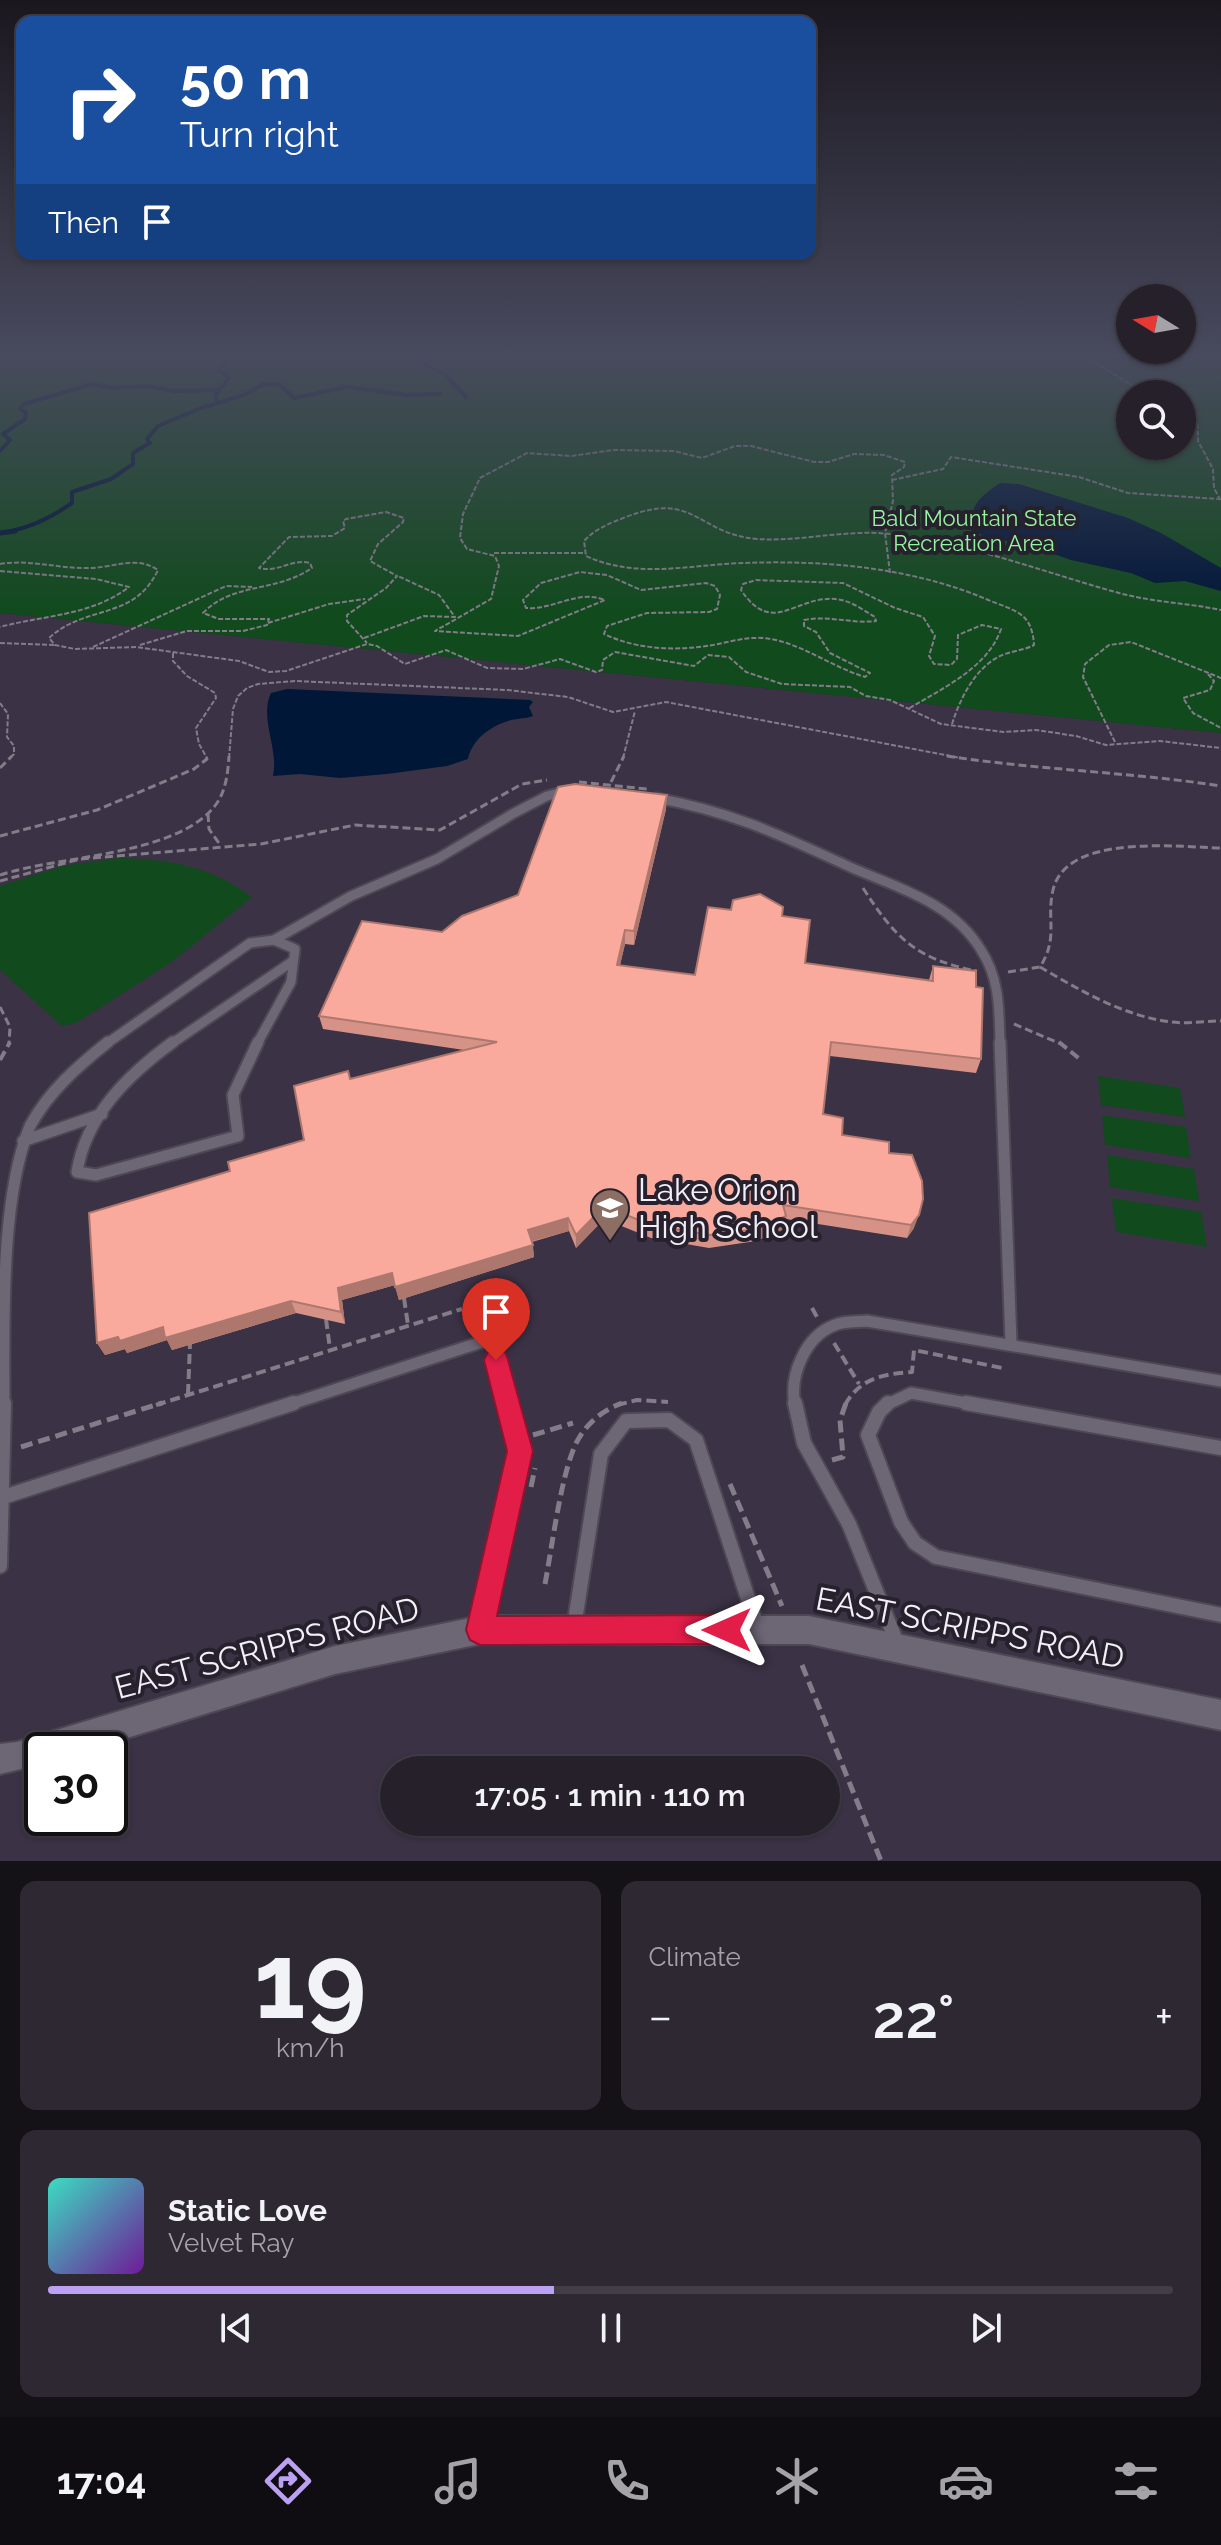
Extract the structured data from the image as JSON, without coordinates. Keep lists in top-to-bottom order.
{
  "streets": {
    "street": ["EAST SCRIPPS ROAD"]
  },
  "parks": ["Bald Mountain State Recreation Area"],
  "places": {
    "school or university": ["Lake Orion High School"]
  },
  "north": "left",
  "page": {
    "turn": ["50 m", "Turn right"],
    "then": "Then",
    "limit": "30",
    "trip": "17:05 · 1 min · 110 m",
    "tile": [
      ["19", "km/h"],
      "Climate"
    ],
    "heat": ["−", "22°", "+"],
    "song": ["Static Love", "Velvet Ray"],
    "tabs": "17:04"
  }
}
